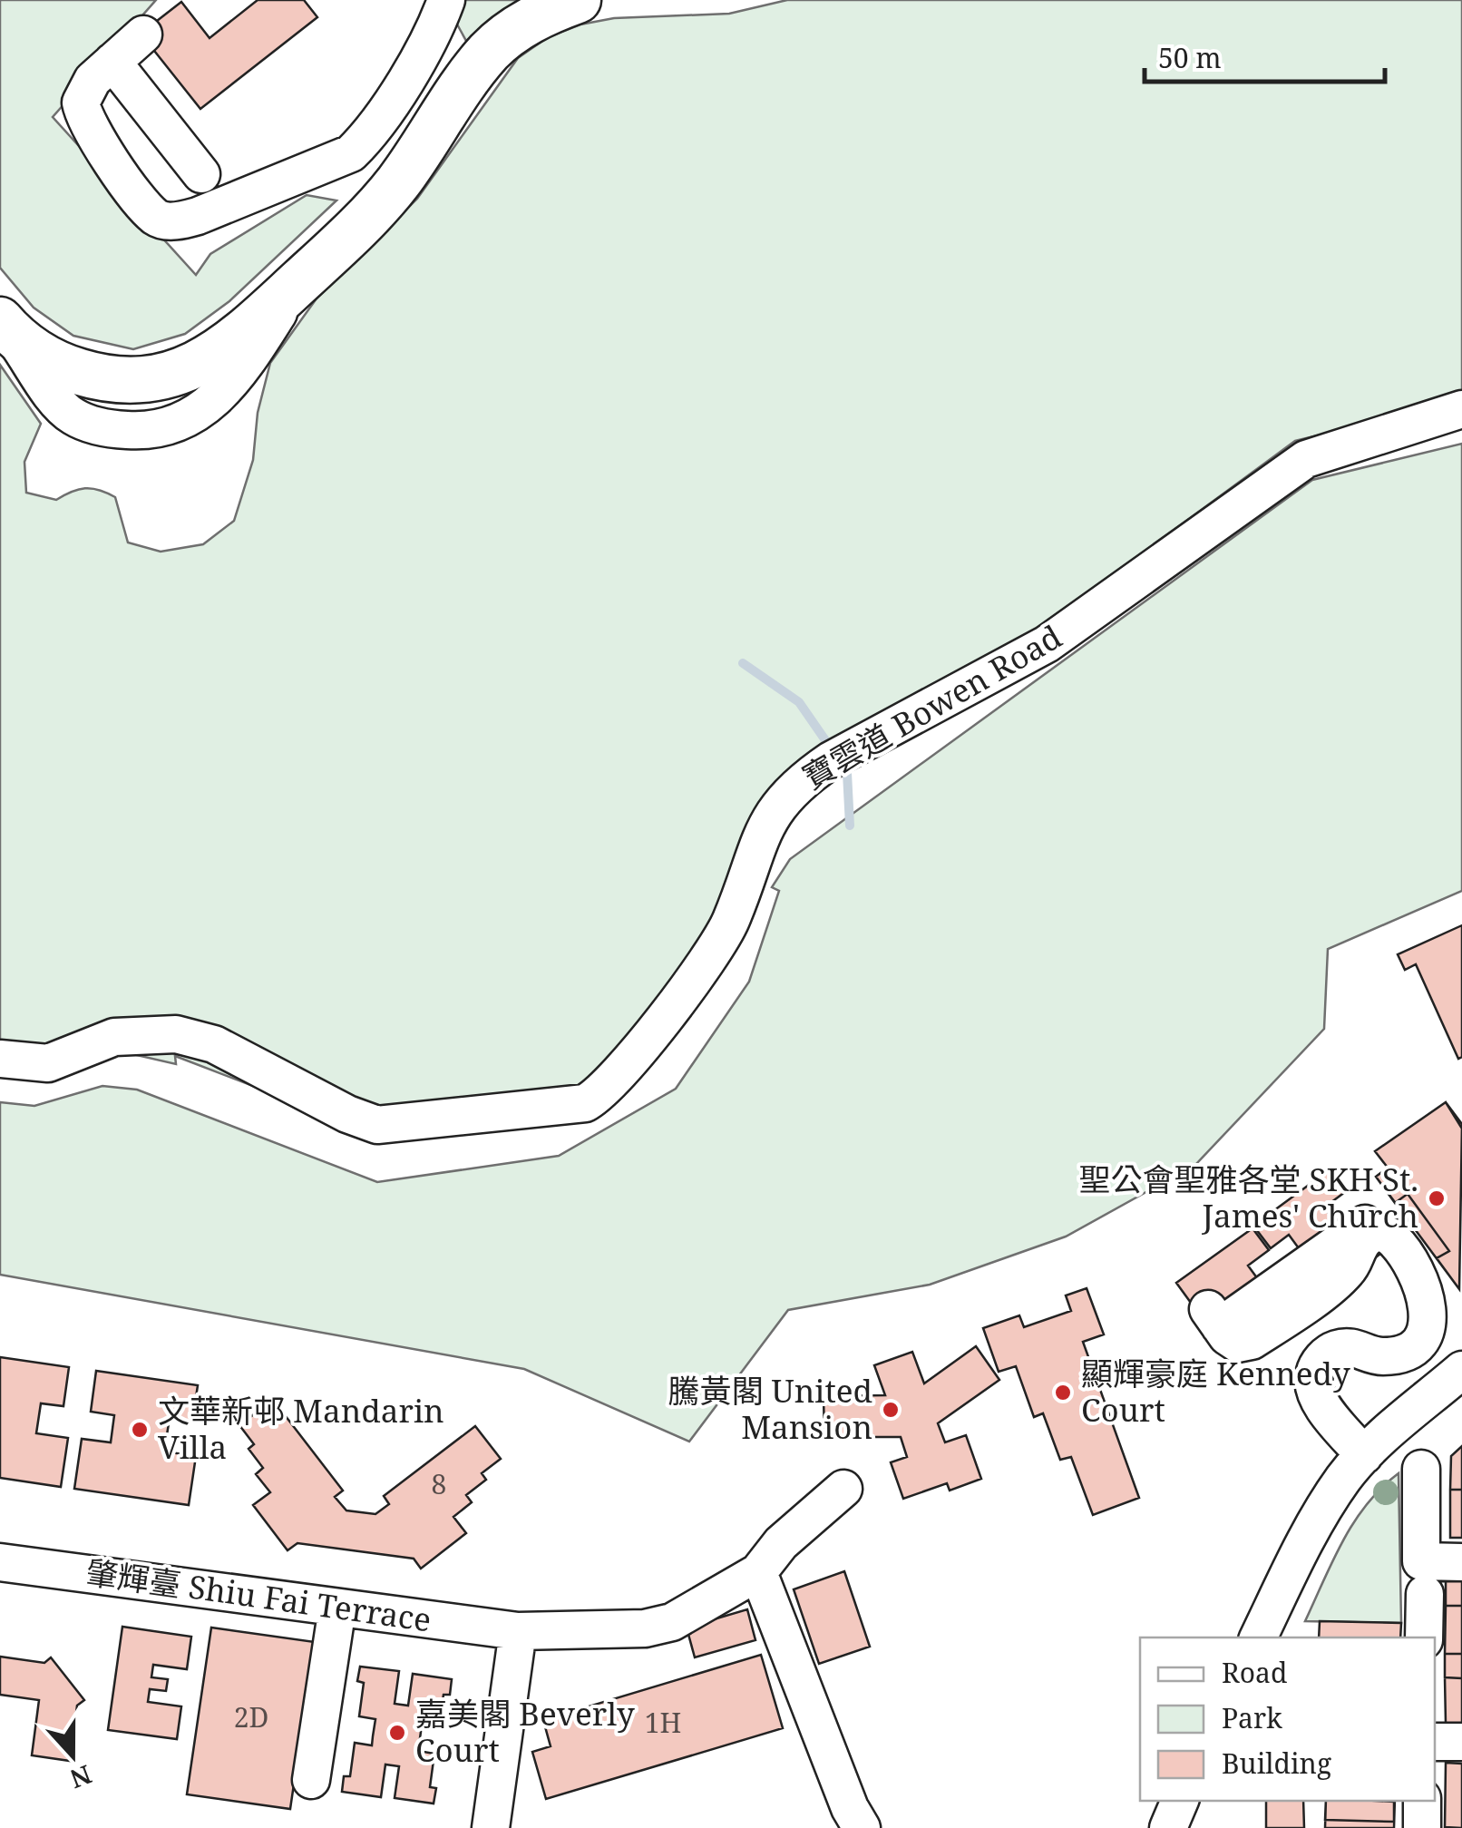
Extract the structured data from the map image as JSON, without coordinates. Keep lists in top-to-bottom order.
{
  "streets": {
    "street": ["寶雲道 Bowen Road", "肇輝臺 Shiu Fai Terrace"]
  },
  "places": [
    "聖公會聖雅各堂 SKH St. James' Church",
    "顯輝豪庭 Kennedy Court",
    "騰黃閣 United Mansion",
    "文華新邨 Mandarin Villa",
    "嘉美閣 Beverly Court"
  ],
  "house_numbers": ["8", "2D", "1H"],
  "legend": ["Road", "Park", "Building"],
  "scale_bar": "50 m",
  "north": "bottom"
}
